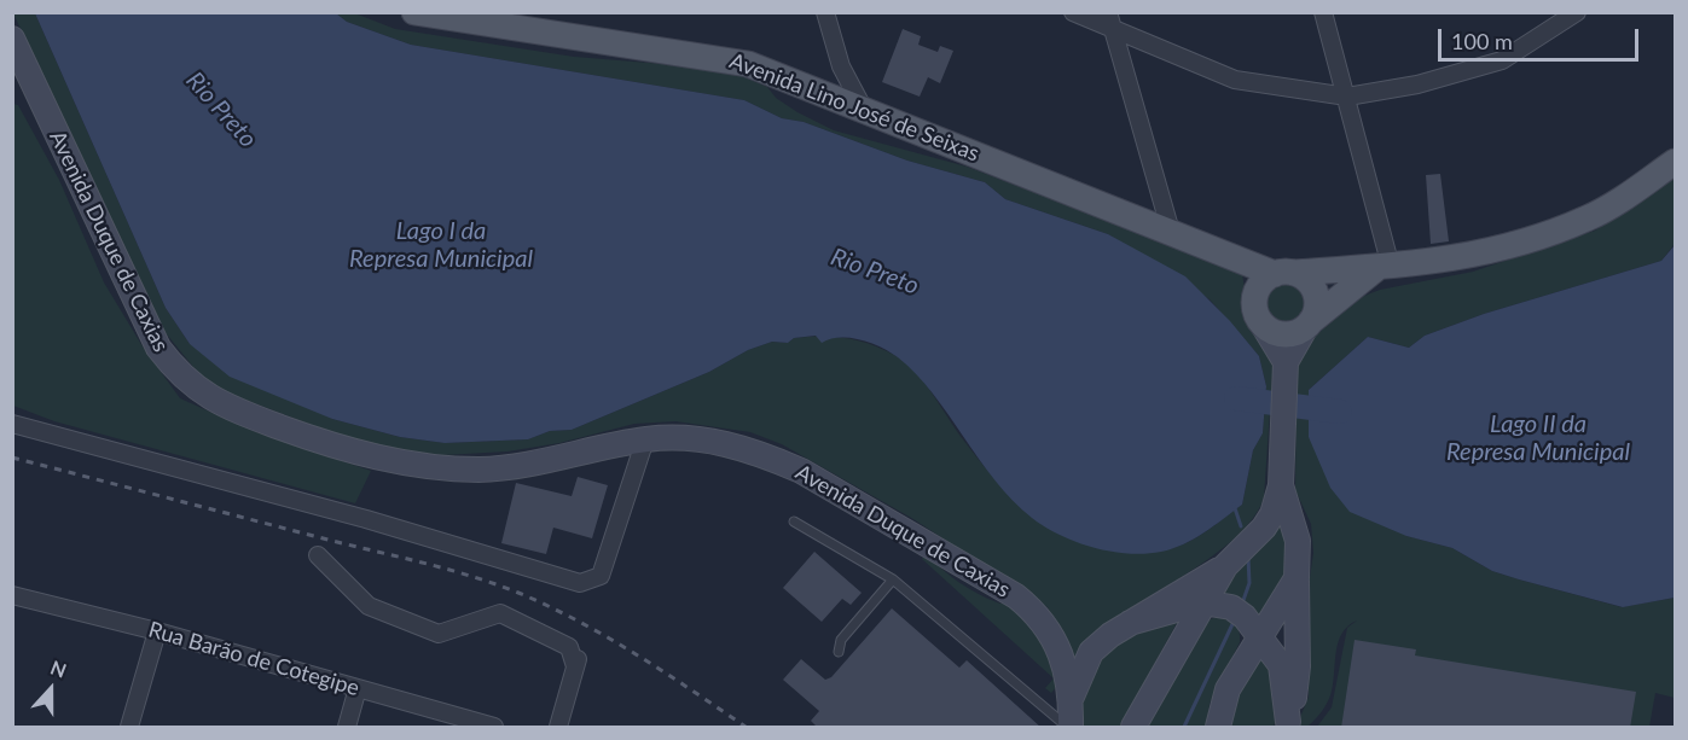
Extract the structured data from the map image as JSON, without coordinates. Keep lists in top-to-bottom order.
{
  "streets": {
    "main road": ["Avenida Lino José de Seixas", "Avenida Duque de Caxias"],
    "street": ["Rua Barão de Cotegipe"]
  },
  "water": ["Rio Preto", "Lago I da Represa Municipal", "Lago II da Represa Municipal"],
  "scale_bar": "100 m",
  "north": "top"
}
